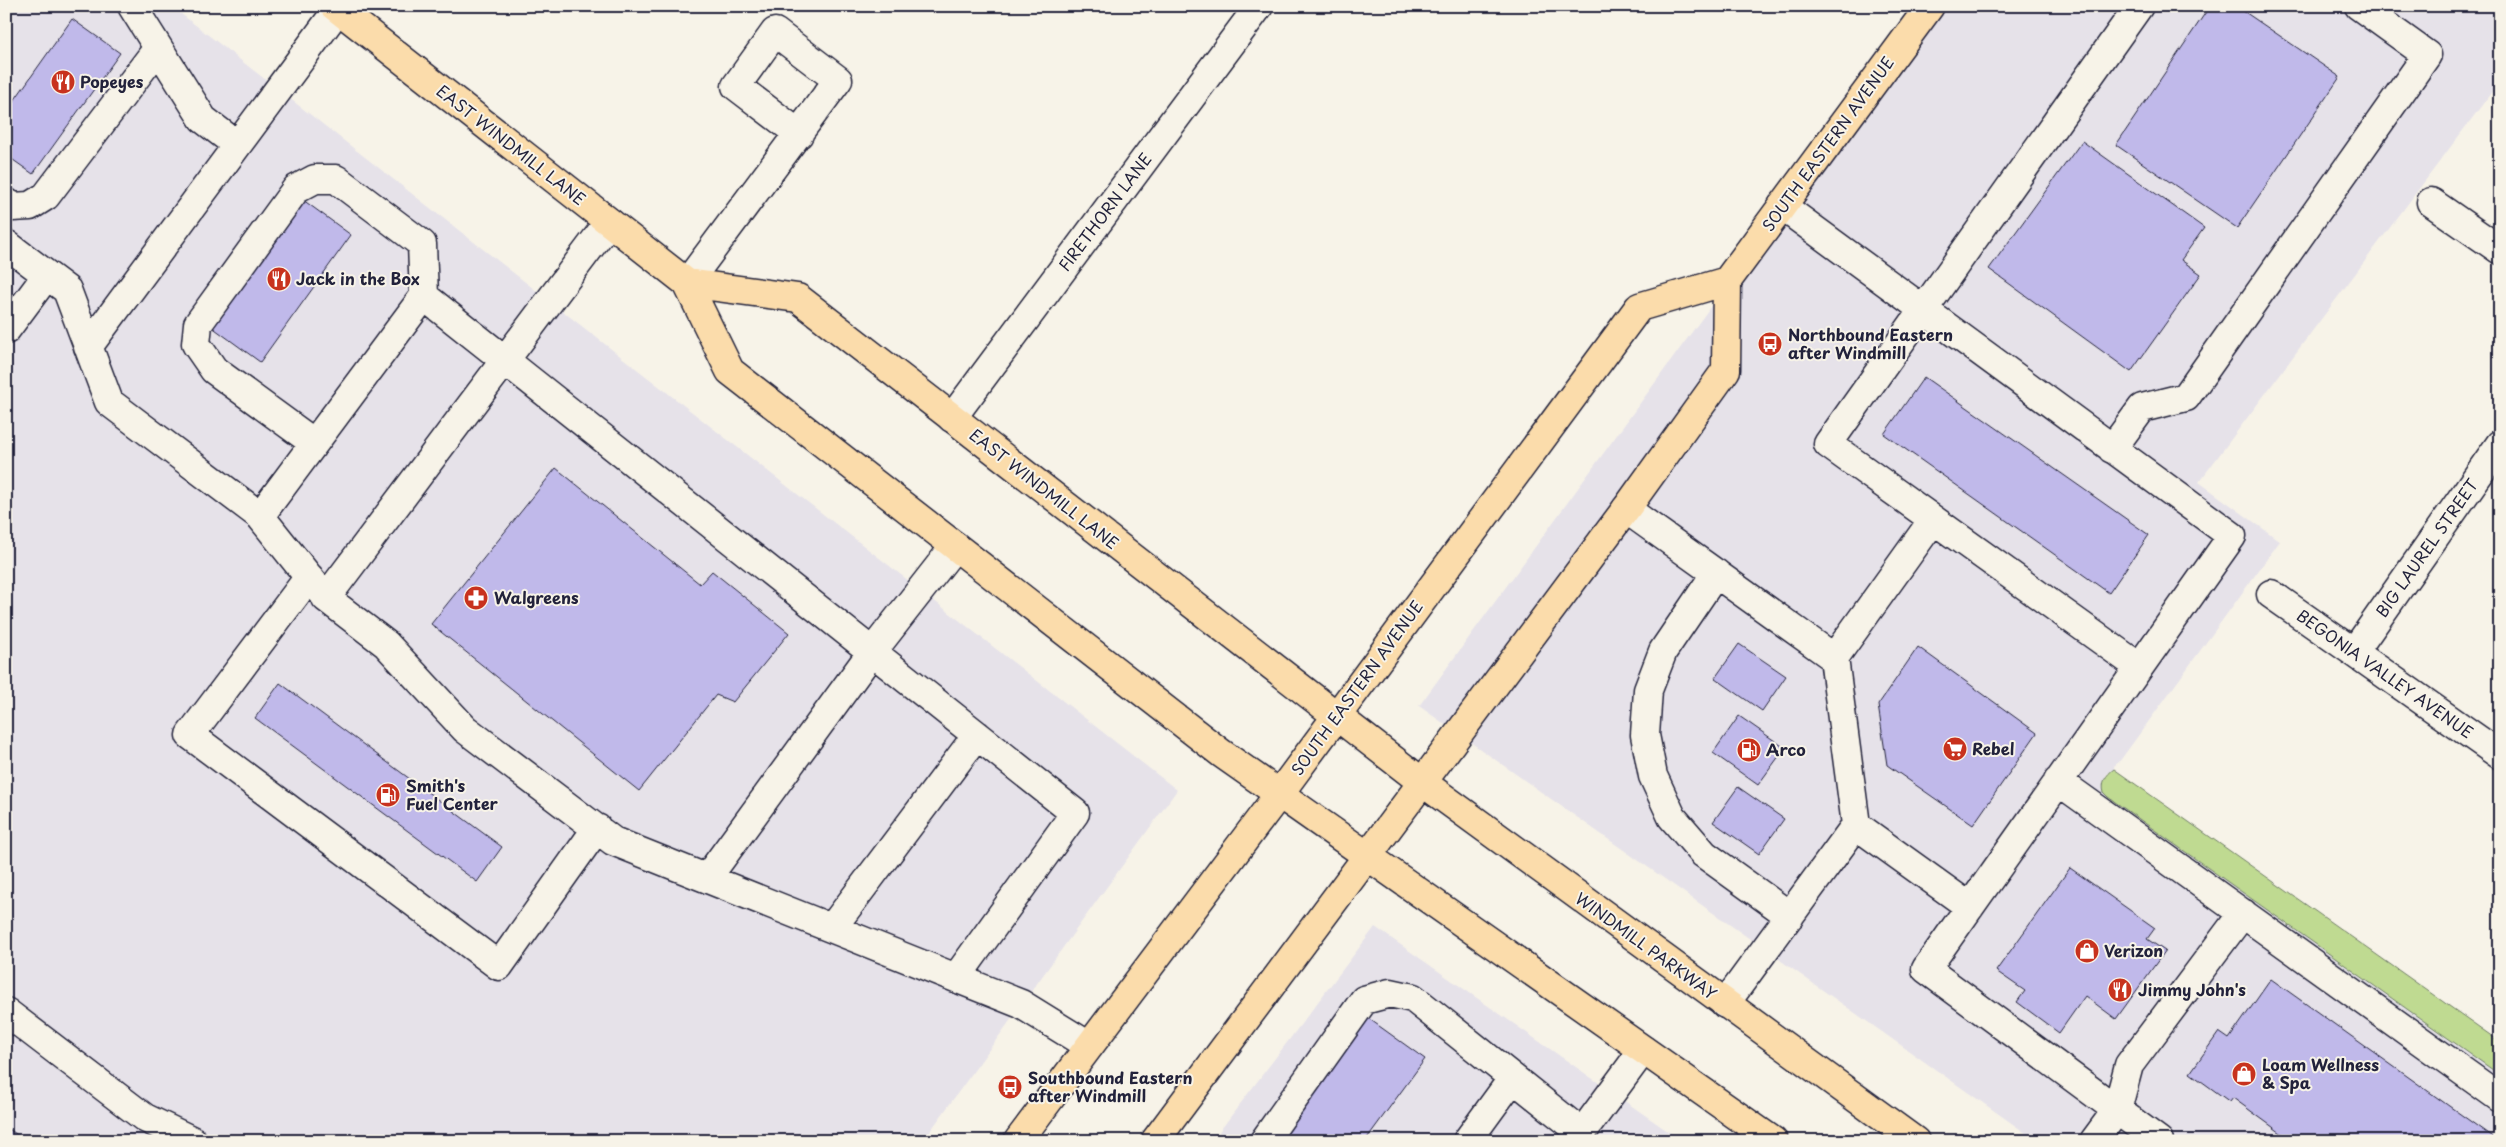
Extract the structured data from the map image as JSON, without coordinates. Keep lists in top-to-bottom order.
{
  "streets": {
    "main road": ["SOUTH EASTERN AVENUE", "EAST WINDMILL LANE", "WINDMILL PARKWAY"],
    "street": ["FIRETHORN LANE", "BIG LAUREL STREET", "BEGONIA VALLEY AVENUE"]
  },
  "crossings": [
    ["SOUTH EASTERN AVENUE", "EAST WINDMILL LANE"],
    ["EAST WINDMILL LANE", "FIRETHORN LANE"],
    ["EAST WINDMILL LANE", "WINDMILL PARKWAY"],
    ["BIG LAUREL STREET", "BEGONIA VALLEY AVENUE"]
  ],
  "places": {
    "restaurant": ["Popeyes", "Jack in the Box", "Jimmy John's"],
    "bus stop": ["Northbound Eastern after Windmill", "Southbound Eastern after Windmill"],
    "pharmacy": ["Walgreens"],
    "supermarket": ["Rebel"],
    "fuel station": ["Arco", "Smith's Fuel Center"],
    "shop": ["Verizon", "Loam Wellness & Spa"]
  }
}
